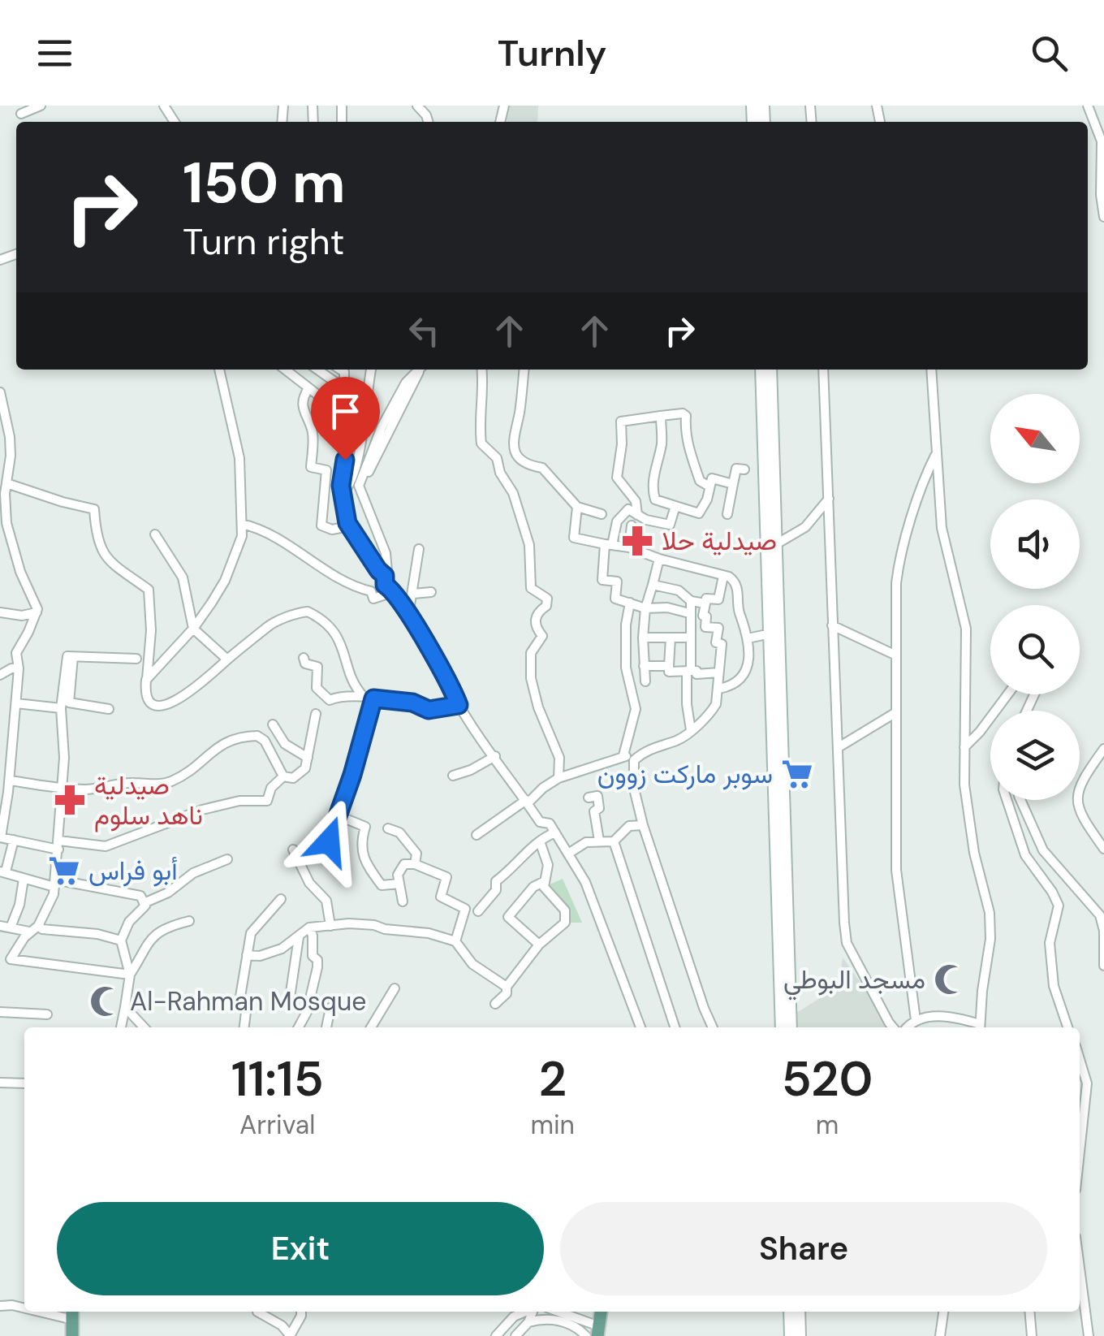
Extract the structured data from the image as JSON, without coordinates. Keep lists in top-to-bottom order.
{
  "places": {
    "pharmacy": ["صيدلية حلا", "صيدلية ناهد سلوم"],
    "supermarket": ["سوبر ماركت زوون", "أبو فراس"],
    "mosque": ["مسجد البوطي", "Al-Rahman Mosque"]
  },
  "north": "top left",
  "page": {
    "header": "Turnly",
    "turn": ["150 m", "Turn right"],
    "eta": [
      "11:15",
      "Arrival",
      "2",
      "min",
      "520",
      "m"
    ],
    "buttons": ["Exit", "Share"]
  }
}
